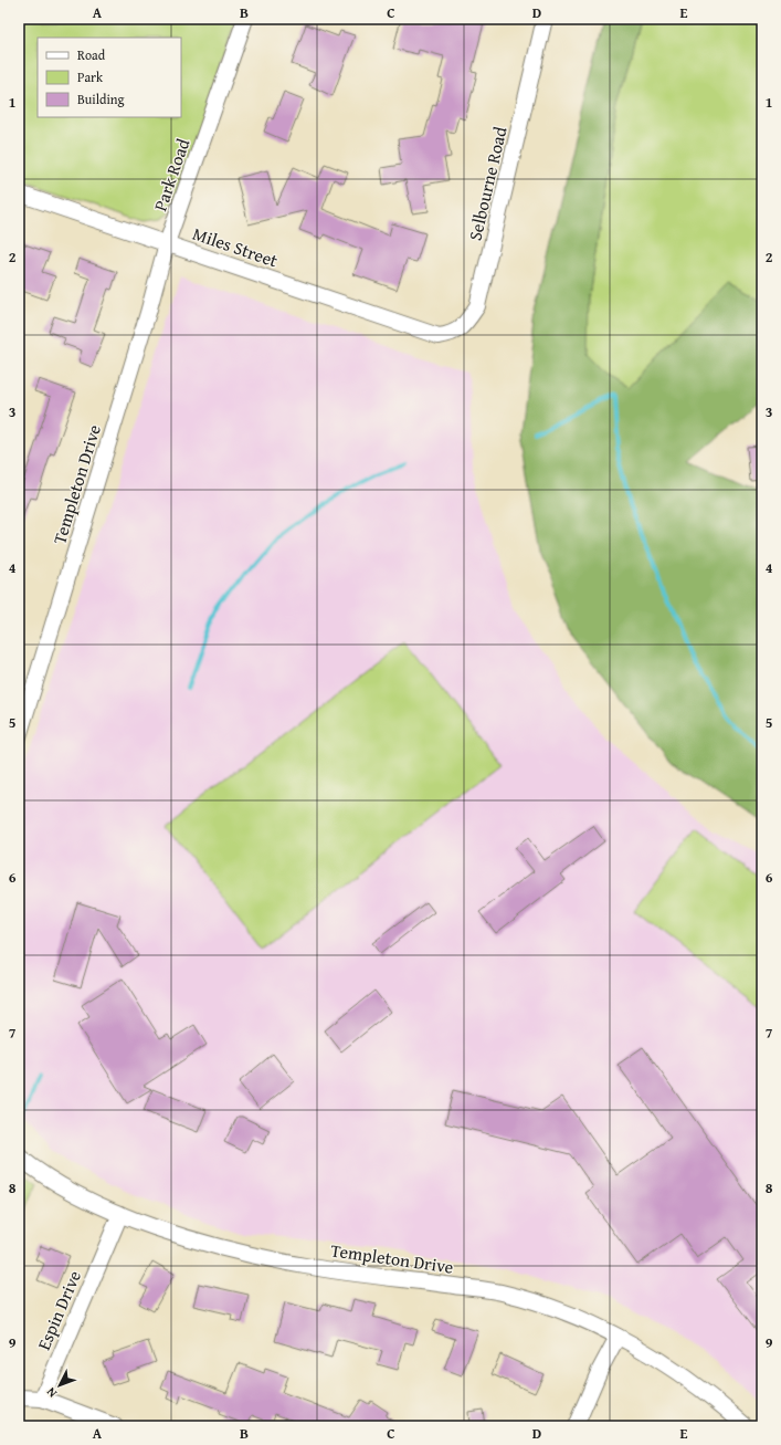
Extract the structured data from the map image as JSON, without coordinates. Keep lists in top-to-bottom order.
{
  "streets": {
    "street": [
      "Park Road",
      "Selbourne Road",
      "Miles Street",
      "Templeton Drive",
      "Espin Drive"
    ]
  },
  "crossings": [
    ["Park Road", "Miles Street"],
    ["Park Road", "Templeton Drive"],
    ["Selbourne Road", "Miles Street"],
    ["Miles Street", "Templeton Drive"],
    ["Templeton Drive", "Espin Drive"]
  ],
  "legend": ["Road", "Park", "Building"],
  "north": "bottom left",
  "grid": {
    "columns": [
      "A",
      "B",
      "C",
      "D",
      "E"
    ],
    "rows": [
      "1",
      "2",
      "3",
      "4",
      "5",
      "6",
      "7",
      "8",
      "9"
    ]
  }
}
